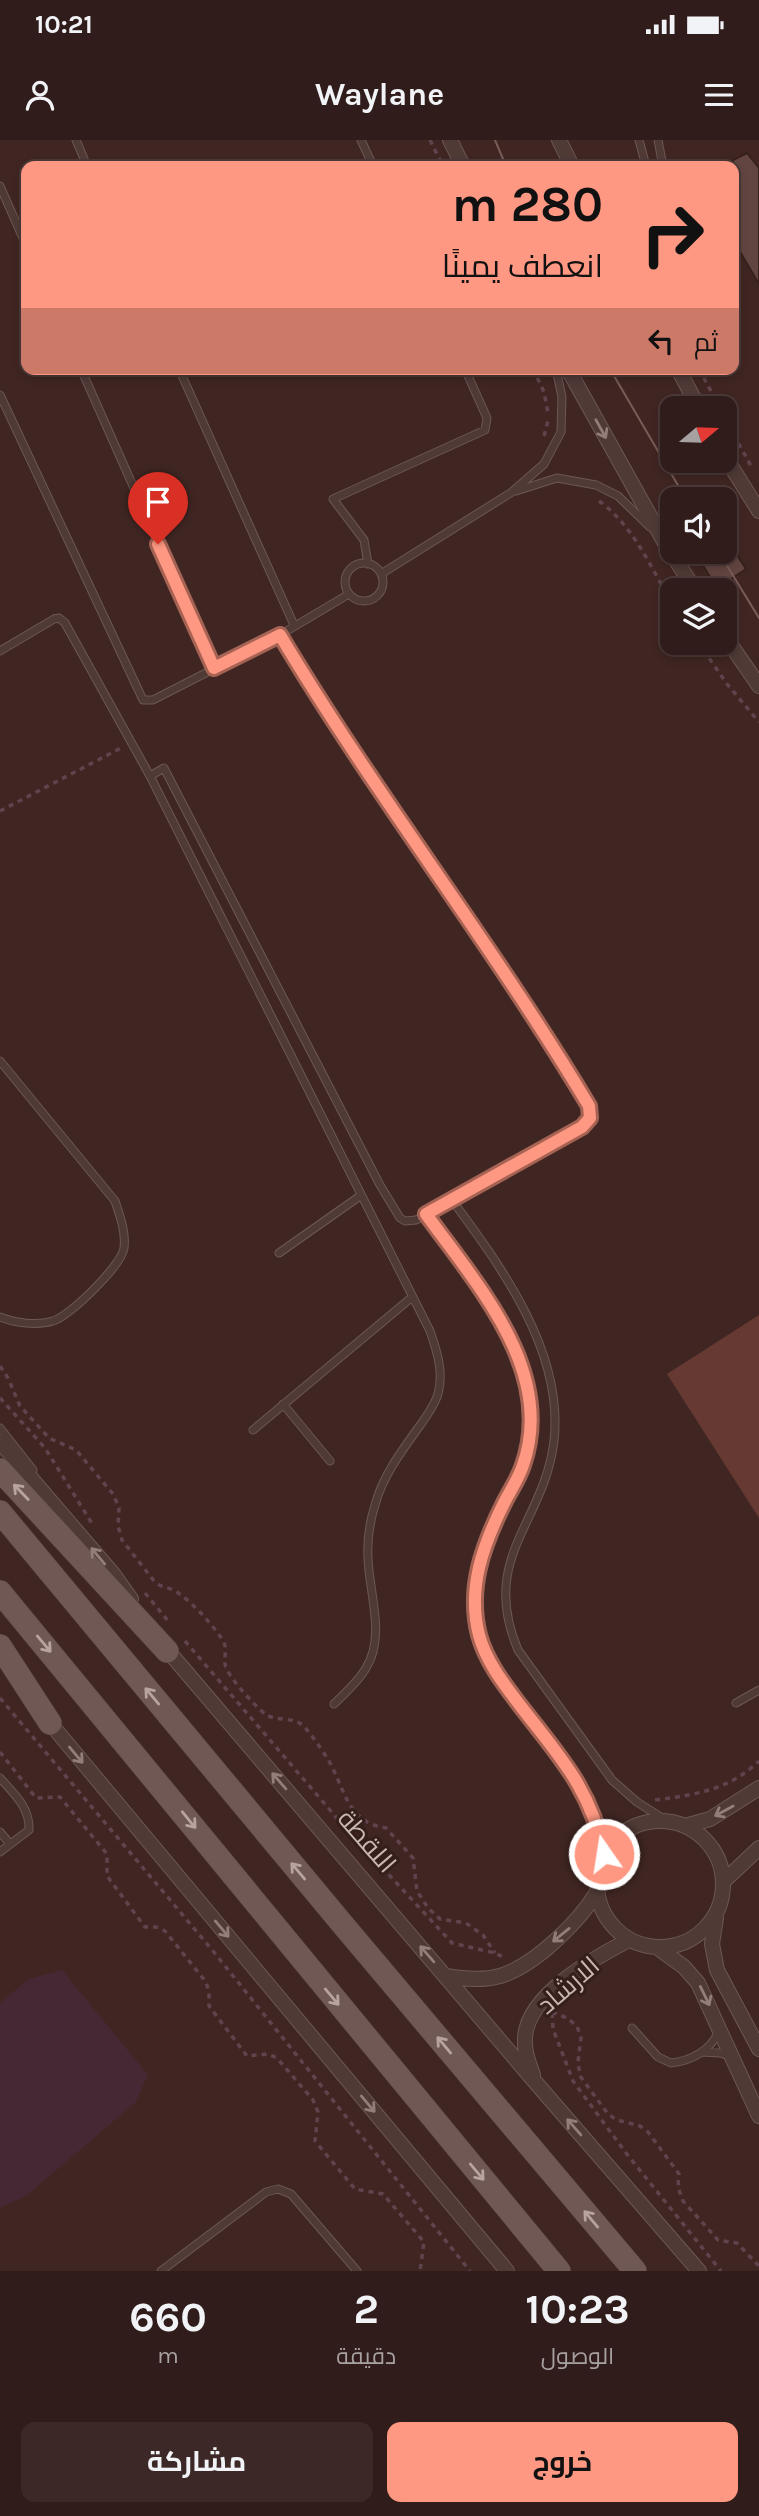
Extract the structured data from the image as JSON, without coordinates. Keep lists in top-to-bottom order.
{
  "streets": {
    "street": ["اللقطة", "الارشاد"]
  },
  "crossings": [
    ["اللقطة", "الارشاد"]
  ],
  "one_way": ["اللقطة"],
  "north": "right",
  "page": {
    "status": "10:21",
    "header": "Waylane",
    "turn": ["280 m", "انعطف يمينًا"],
    "then": "ثم",
    "eta": [
      "10:23",
      "الوصول",
      "2",
      "دقيقة",
      "660",
      "m"
    ],
    "buttons": ["خروج", "مشاركة"]
  }
}
